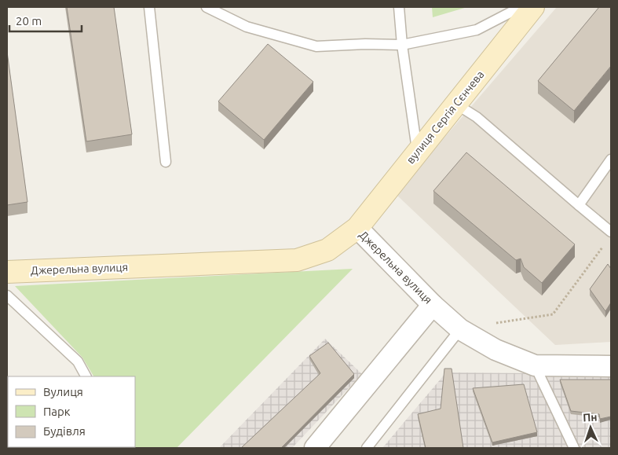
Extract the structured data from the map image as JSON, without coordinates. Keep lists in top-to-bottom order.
{
  "streets": {
    "street": ["вулиця Сергія Сєнчева", "Джерельна вулиця"]
  },
  "crossings": [
    ["вулиця Сергія Сєнчева", "Джерельна вулиця"]
  ],
  "legend": ["Вулиця", "Парк", "Будівля"],
  "scale_bar": "20 m",
  "north": "top"
}
